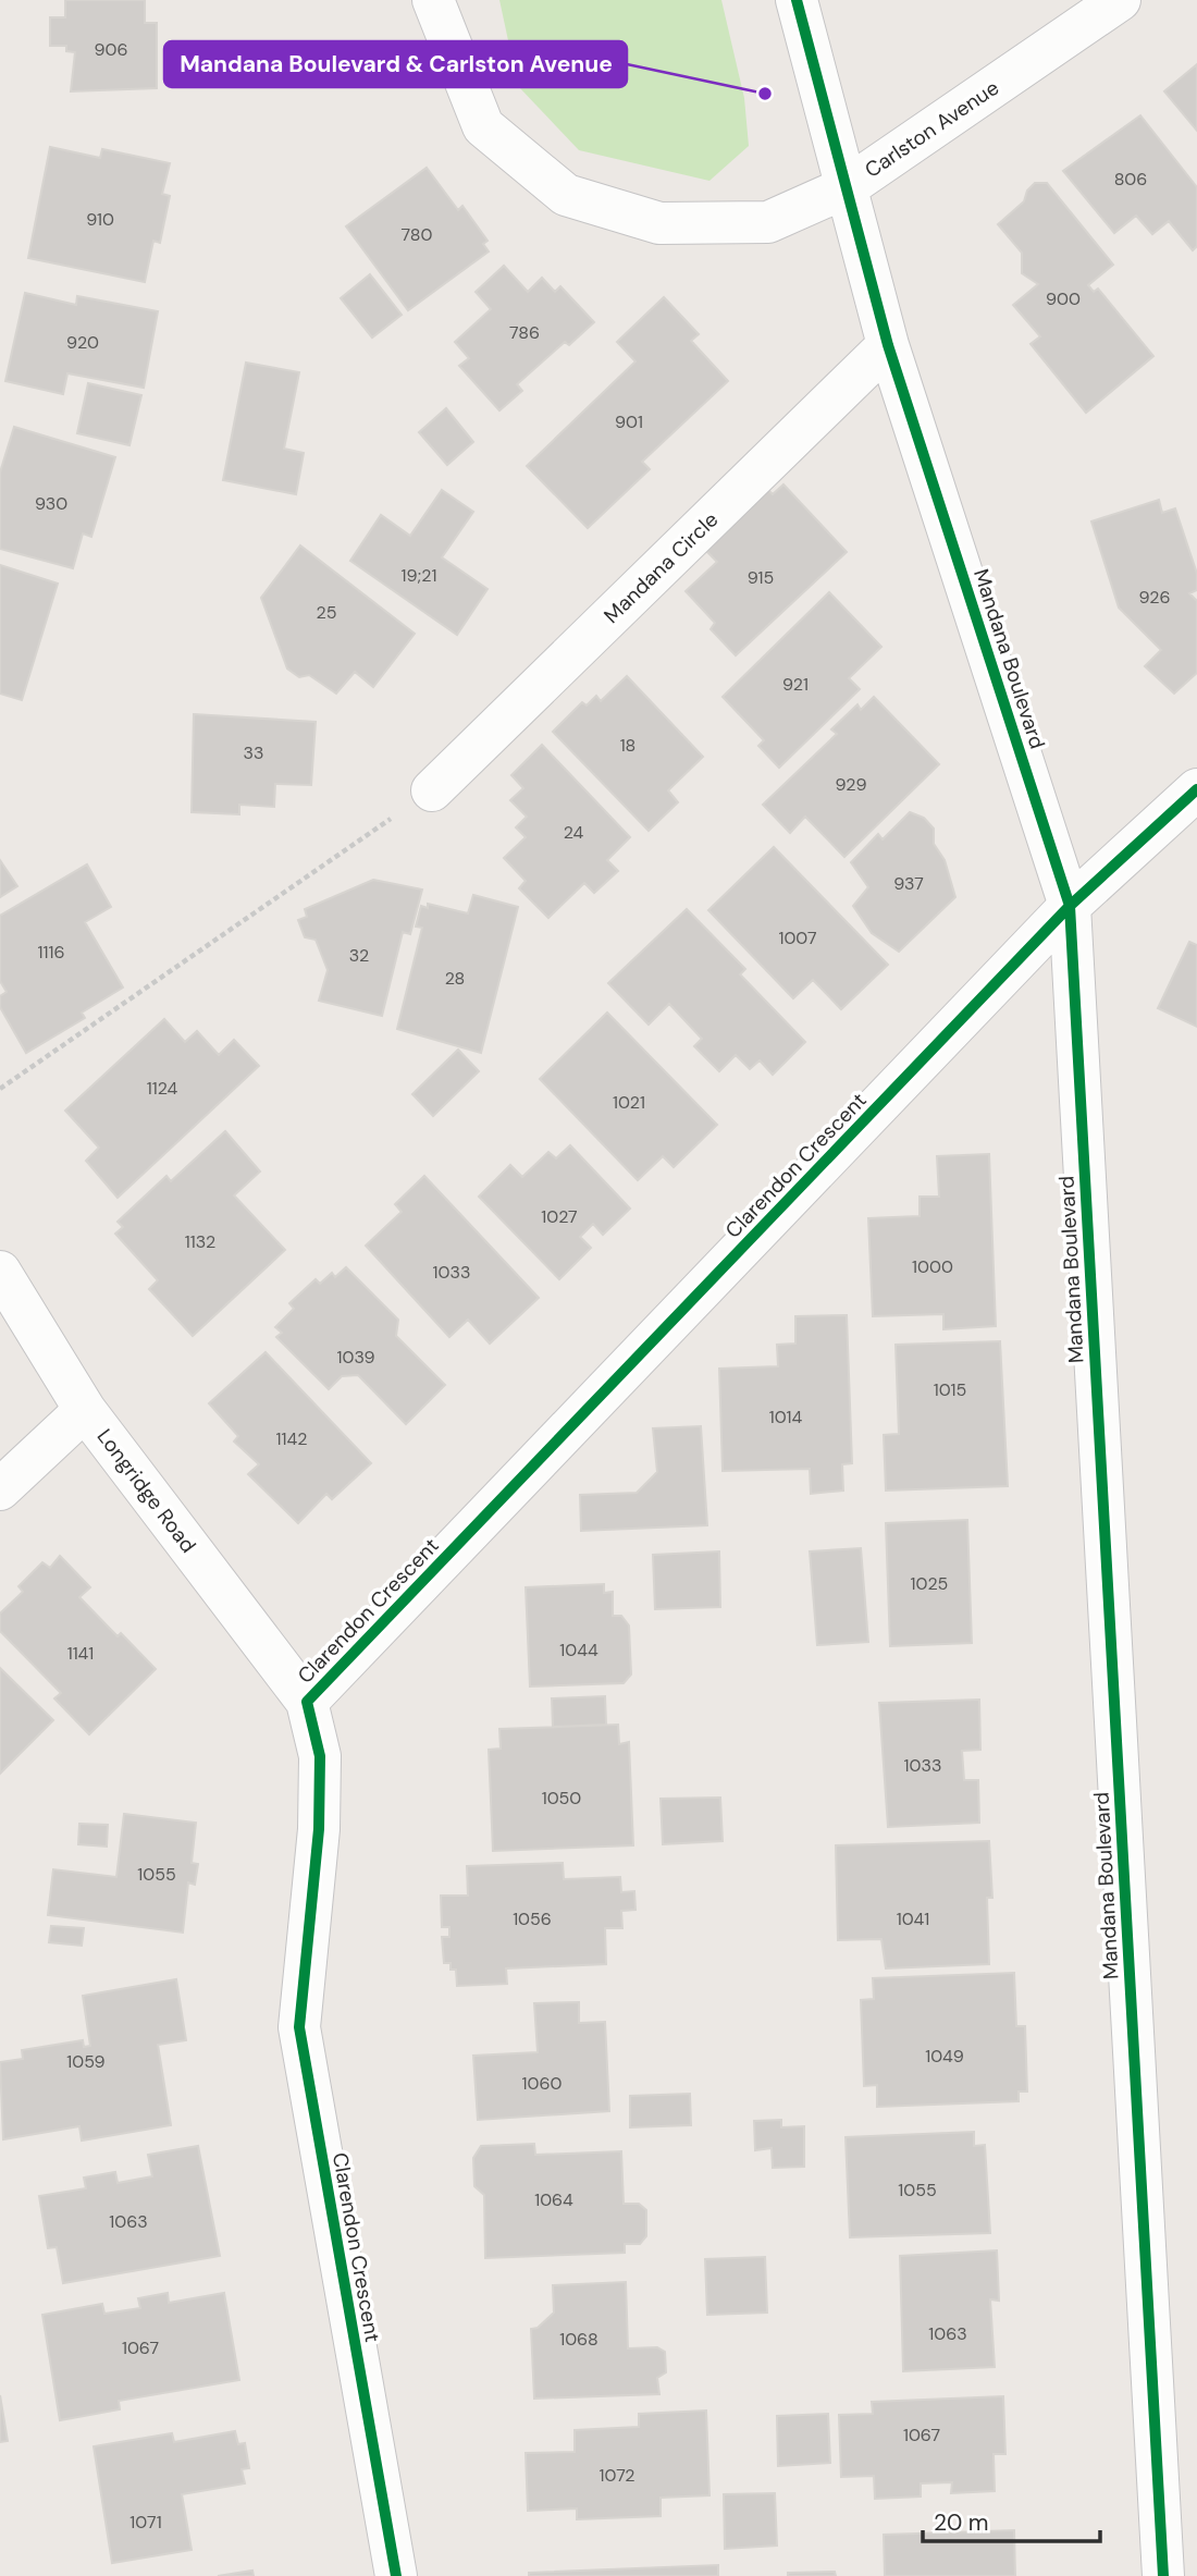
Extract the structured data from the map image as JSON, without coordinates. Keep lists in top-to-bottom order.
{
  "streets": {
    "street": [
      "Carlston Avenue",
      "Mandana Circle",
      "Mandana Boulevard",
      "Clarendon Crescent",
      "Longridge Road"
    ]
  },
  "crossings": [
    ["Carlston Avenue", "Mandana Boulevard"],
    ["Mandana Circle", "Mandana Boulevard"],
    ["Mandana Boulevard", "Clarendon Crescent"],
    ["Clarendon Crescent", "Longridge Road"]
  ],
  "places": ["Mandana Boulevard & Carlston Avenue"],
  "house_numbers": [
    "906",
    "806",
    "910",
    "780",
    "900",
    "786",
    "920",
    "901",
    "930",
    "19;21",
    "915",
    "926",
    "25",
    "921",
    "18",
    "33",
    "929",
    "24",
    "937",
    "1007",
    "1116",
    "32",
    "28",
    "1124",
    "1021",
    "1027",
    "1132",
    "1000",
    "1033",
    "1039",
    "1015",
    "1014",
    "1142",
    "1025",
    "1044",
    "1141",
    "1033",
    "1050",
    "1055",
    "1056",
    "1041",
    "1049",
    "1059",
    "1060",
    "1055",
    "1064",
    "1063",
    "1063",
    "1068",
    "1067",
    "1067",
    "1072",
    "1071"
  ],
  "scale_bar": "20 m"
}
